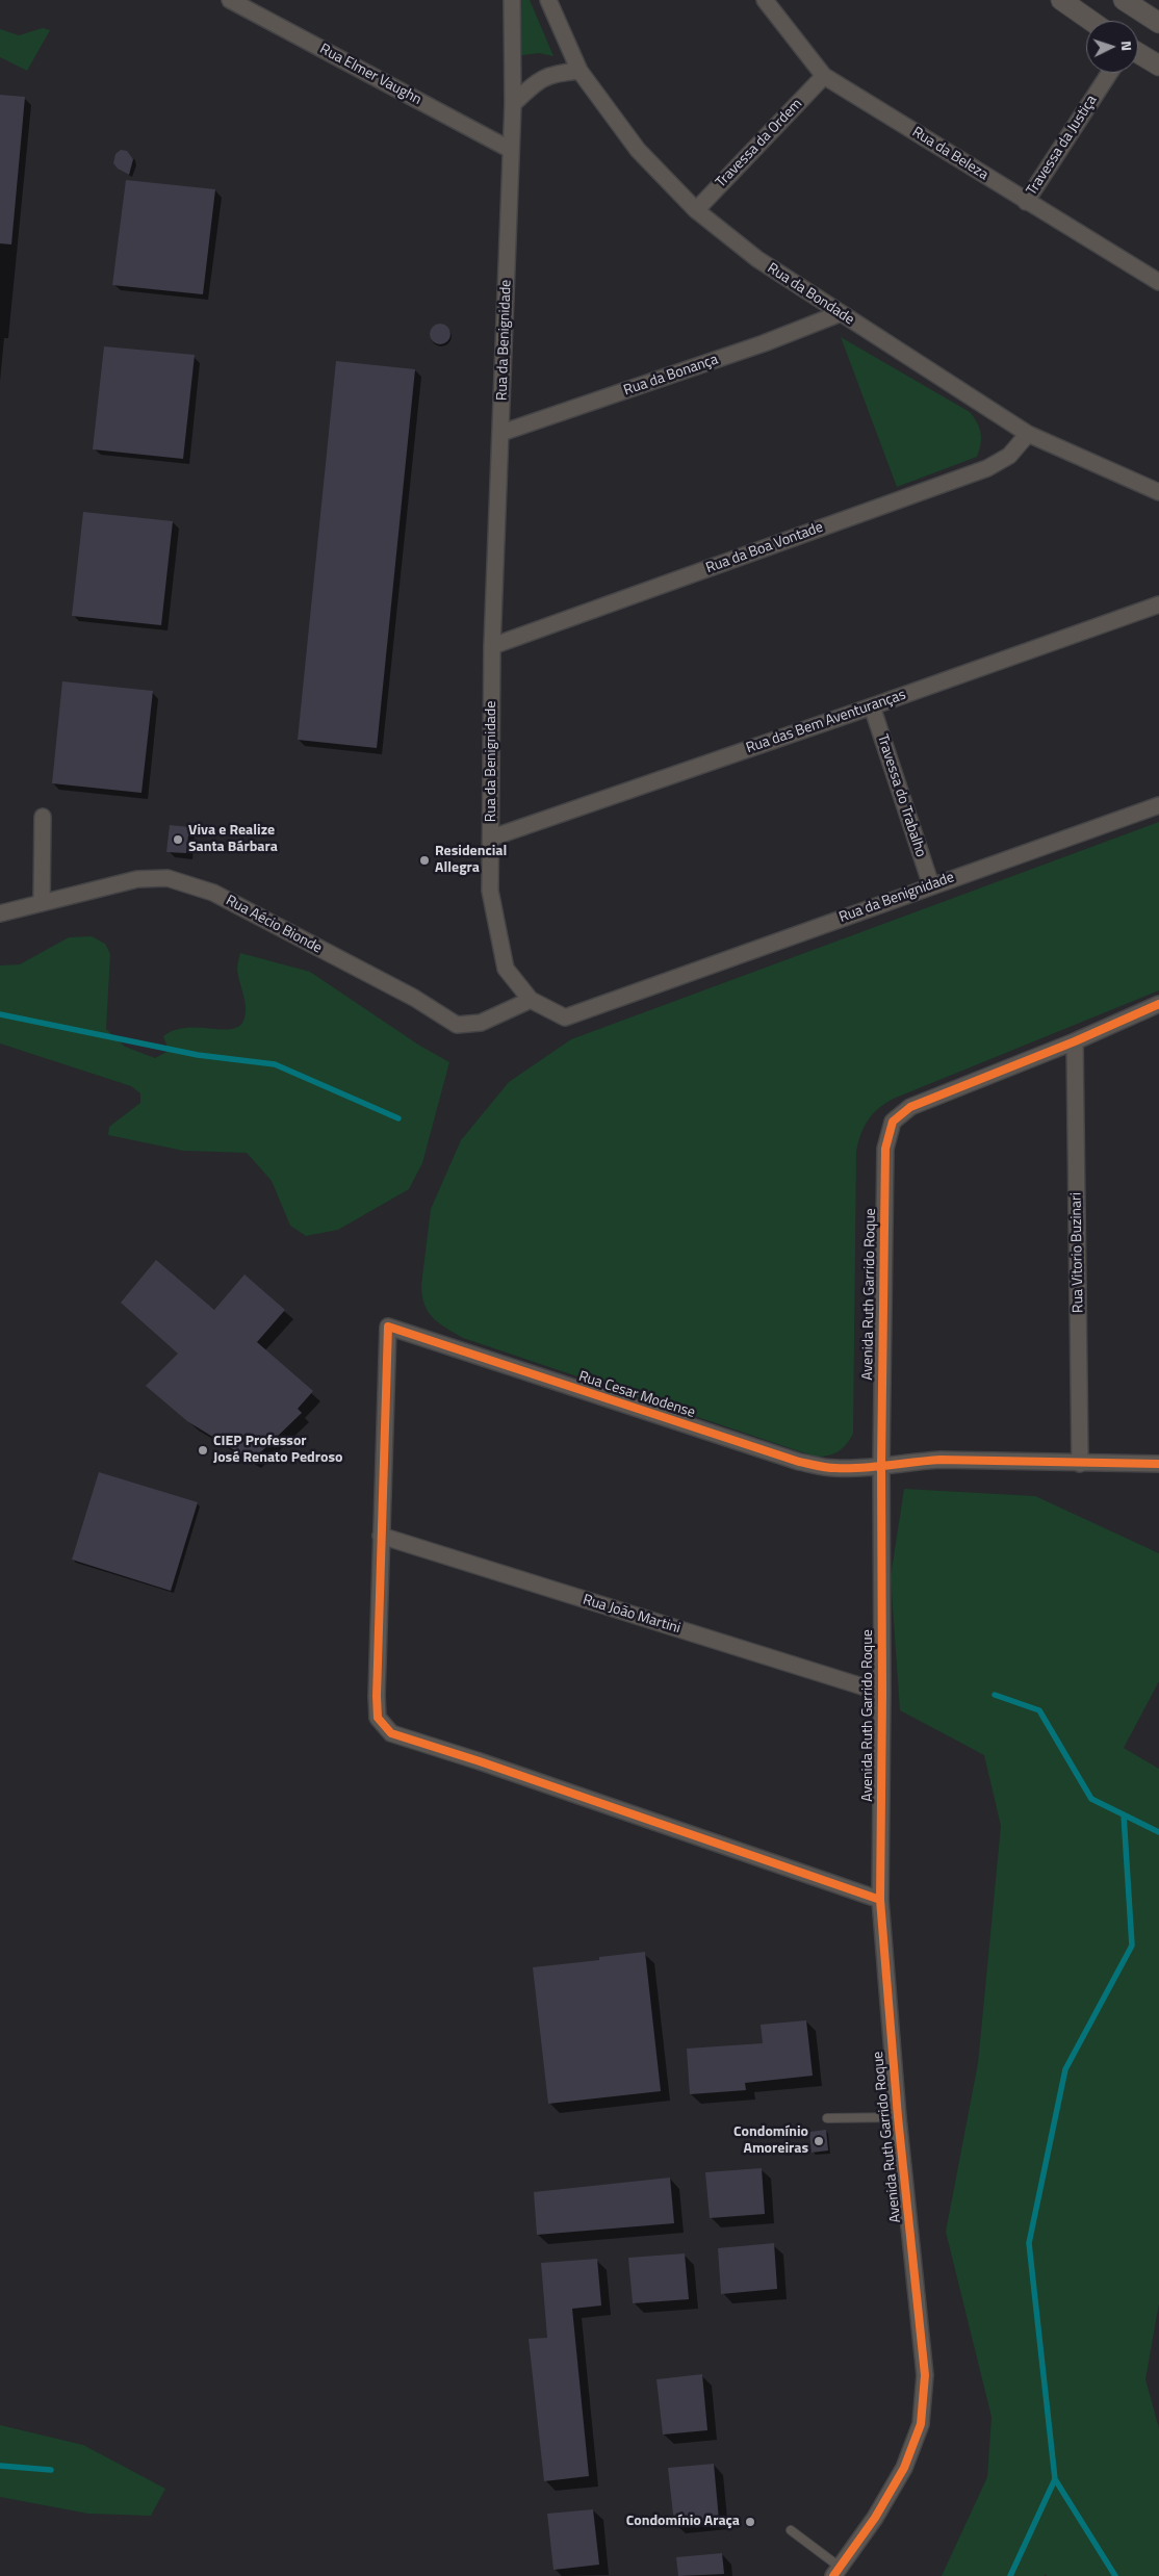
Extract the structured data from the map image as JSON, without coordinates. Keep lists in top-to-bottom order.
{
  "streets": {
    "street": [
      "Rua Elmer Vaughn",
      "Travessa da Ordem",
      "Travessa da Justiça",
      "Rua da Beleza",
      "Rua da Bondade",
      "Rua da Benignidade",
      "Rua da Bonança",
      "Rua da Boa Vontade",
      "Rua das Bem Aventuranças",
      "Travessa do Trabalho",
      "Rua Aécio Bionde",
      "Rua Vitorio Buzinari",
      "Avenida Ruth Garrido Roque",
      "Rua Cesar Modense",
      "Rua João Martini"
    ]
  },
  "crossings": [
    ["Rua Elmer Vaughn", "Rua da Benignidade"],
    ["Travessa da Ordem", "Rua da Beleza"],
    ["Travessa da Ordem", "Rua da Bondade"],
    ["Travessa da Justiça", "Rua da Beleza"],
    ["Rua da Bondade", "Rua da Bonança"],
    ["Rua da Bondade", "Rua da Boa Vontade"],
    ["Rua da Benignidade", "Rua da Bonança"],
    ["Rua da Benignidade", "Rua da Boa Vontade"],
    ["Rua da Benignidade", "Rua das Bem Aventuranças"],
    ["Rua da Benignidade", "Travessa do Trabalho"],
    ["Rua da Benignidade", "Rua Aécio Bionde"],
    ["Rua das Bem Aventuranças", "Travessa do Trabalho"],
    ["Rua Vitorio Buzinari", "Avenida Ruth Garrido Roque"],
    ["Rua Vitorio Buzinari", "Rua Cesar Modense"],
    ["Avenida Ruth Garrido Roque", "Rua Cesar Modense"],
    ["Avenida Ruth Garrido Roque", "Rua João Martini"],
    ["Rua Cesar Modense", "Rua João Martini"]
  ],
  "places": [
    "Viva e Realize Santa Bárbara",
    "Residencial Allegra",
    "CIEP Professor José Renato Pedroso",
    "Condomínio Amoreiras",
    "Condomínio Araça"
  ],
  "north": "right"
}
